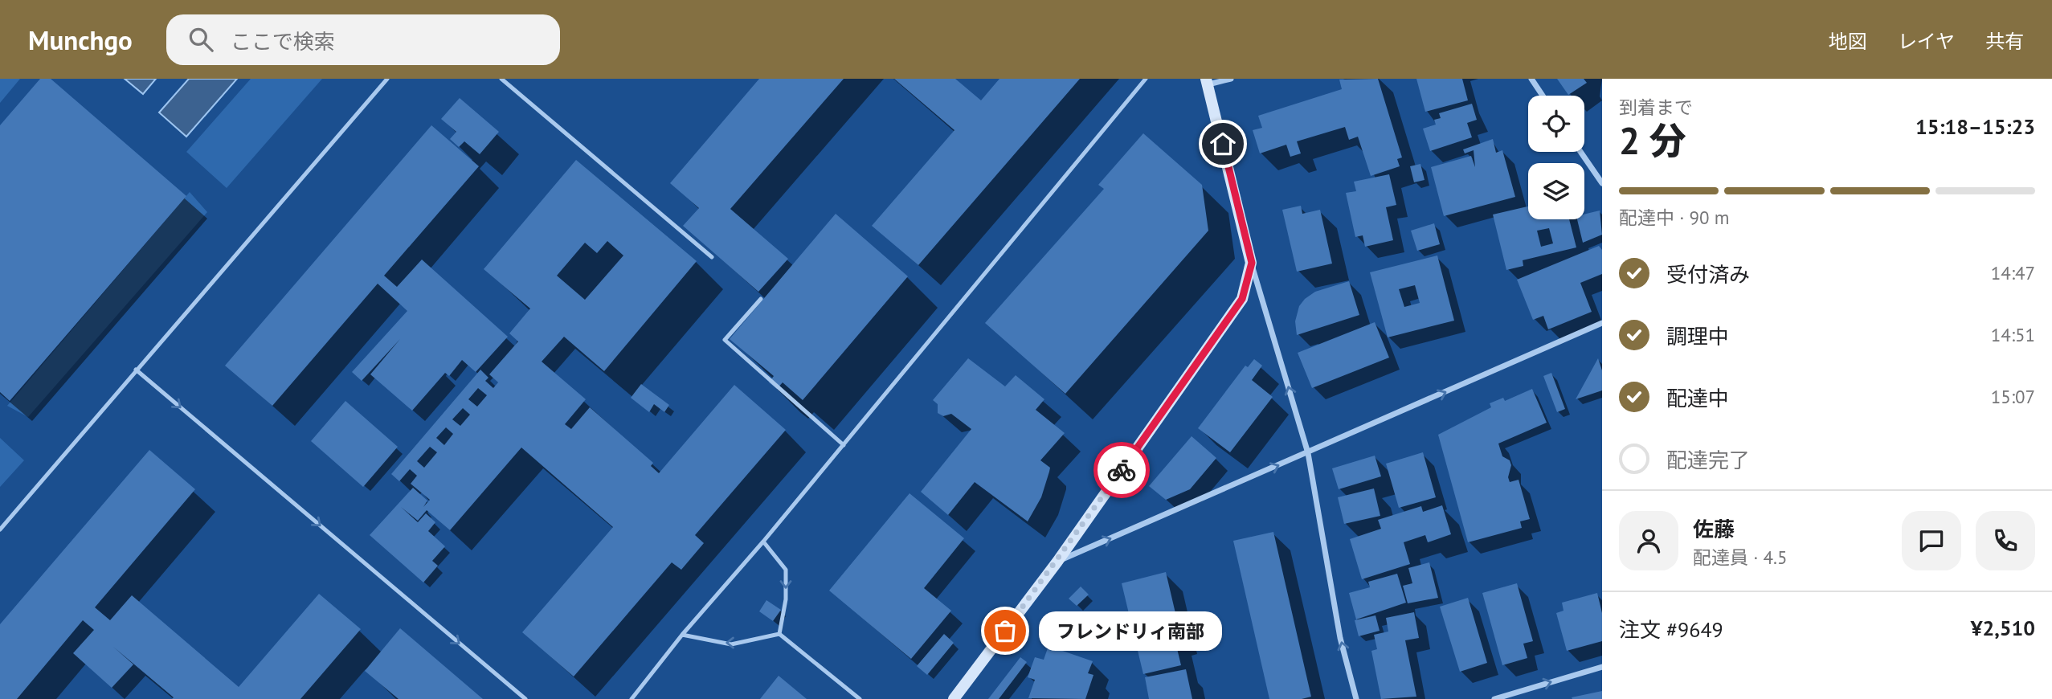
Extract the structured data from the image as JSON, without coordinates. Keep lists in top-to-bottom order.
{
  "places": ["フレンドリィ南部"],
  "page": {
    "header": "Munchgo",
    "search": "ここで検索",
    "nav": ["地図", "レイヤ", "共有"],
    "heading": ["2 分", "到着まで", "15:18–15:23"],
    "panel": [
      "佐藤",
      "配達員 · 4.5",
      "注文 #9649",
      "¥2,510"
    ],
    "bar": "配達中 · 90 m",
    "list": [
      ["受付済み", "14:47"],
      ["調理中", "14:51"],
      ["配達中", "15:07"],
      "配達完了"
    ],
    "bubble": "フレンドリィ南部"
  }
}
